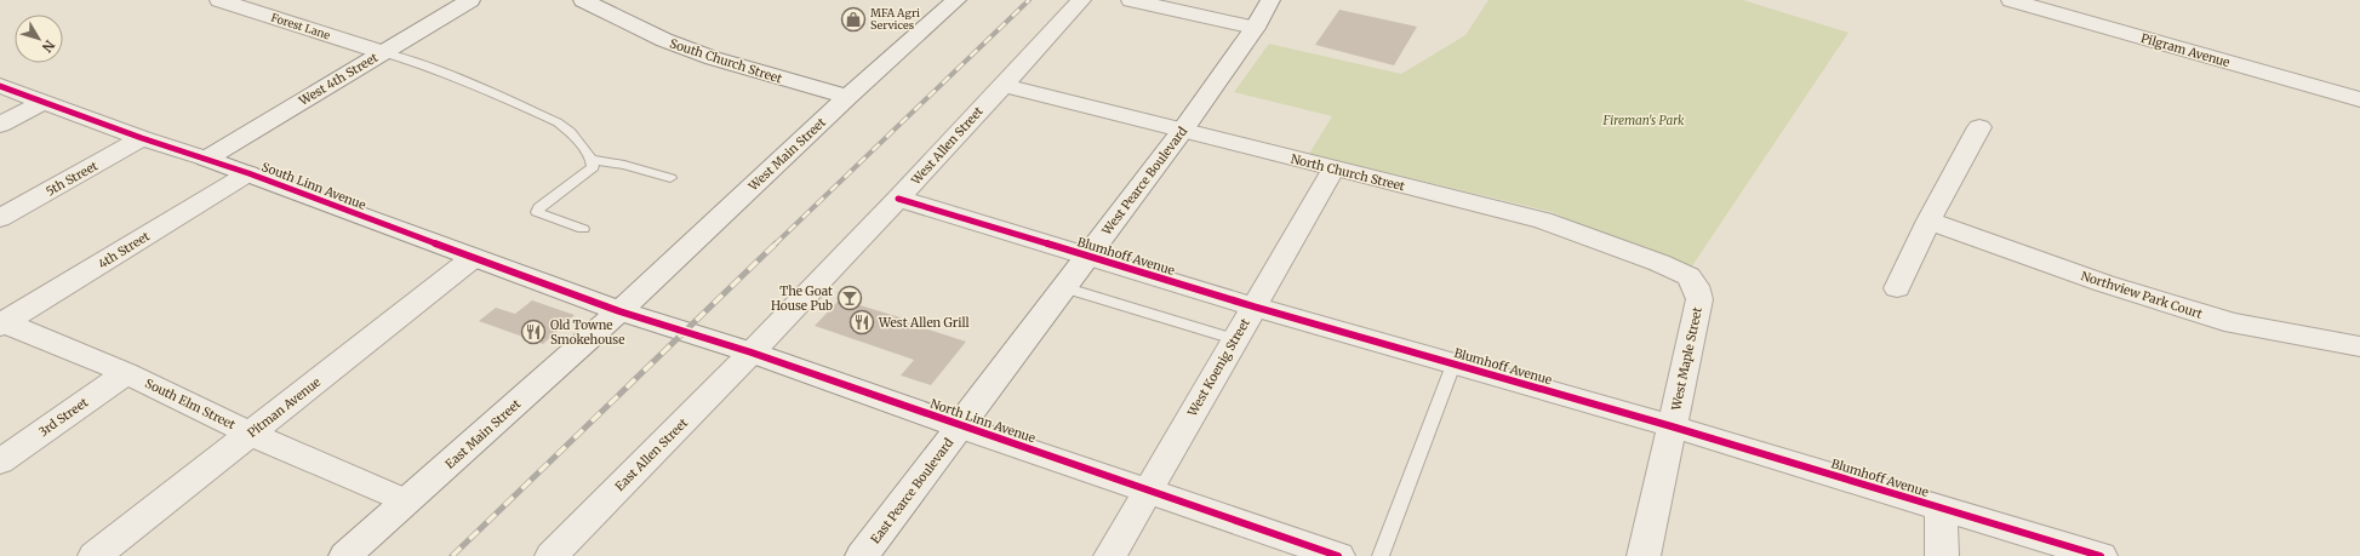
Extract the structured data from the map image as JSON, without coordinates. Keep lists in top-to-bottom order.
{
  "streets": {
    "street": [
      "Forest Lane",
      "Pilgram Avenue",
      "South Church Street",
      "West 4th Street",
      "West Allen Street",
      "West Main Street",
      "North Church Street",
      "5th Street",
      "West Pearce Boulevard",
      "South Linn Avenue",
      "4th Street",
      "Blumhoff Avenue",
      "Northview Park Court",
      "West Maple Street",
      "West Koenig Street",
      "South Elm Street",
      "Pitman Avenue",
      "3rd Street",
      "North Linn Avenue",
      "East Main Street",
      "East Allen Street",
      "East Pearce Boulevard"
    ]
  },
  "crossings": [
    ["Forest Lane", "West 4th Street"],
    ["South Church Street", "West Main Street"],
    ["West 4th Street", "South Linn Avenue"],
    ["West Allen Street", "North Church Street"],
    ["West Allen Street", "Blumhoff Avenue"],
    ["West Allen Street", "North Linn Avenue"],
    ["West Allen Street", "East Allen Street"],
    ["West Main Street", "South Linn Avenue"],
    ["West Main Street", "North Linn Avenue"],
    ["West Main Street", "East Main Street"],
    ["North Church Street", "West Pearce Boulevard"],
    ["North Church Street", "West Maple Street"],
    ["North Church Street", "West Koenig Street"],
    ["5th Street", "South Linn Avenue"],
    ["West Pearce Boulevard", "Blumhoff Avenue"],
    ["West Pearce Boulevard", "North Linn Avenue"],
    ["West Pearce Boulevard", "East Pearce Boulevard"],
    ["South Linn Avenue", "4th Street"],
    ["South Linn Avenue", "Pitman Avenue"],
    ["South Linn Avenue", "North Linn Avenue"],
    ["South Linn Avenue", "East Main Street"],
    ["4th Street", "South Elm Street"],
    ["Blumhoff Avenue", "West Maple Street"],
    ["Blumhoff Avenue", "West Koenig Street"],
    ["West Koenig Street", "North Linn Avenue"],
    ["South Elm Street", "Pitman Avenue"],
    ["South Elm Street", "3rd Street"],
    ["South Elm Street", "East Main Street"],
    ["North Linn Avenue", "East Main Street"],
    ["North Linn Avenue", "East Allen Street"],
    ["North Linn Avenue", "East Pearce Boulevard"]
  ],
  "parks": ["Fireman's Park"],
  "places": {
    "shop": ["MFA Agri Services"],
    "bar": ["The Goat House Pub"],
    "restaurant": ["West Allen Grill", "Old Towne Smokehouse"]
  },
  "north": "bottom right"
}
